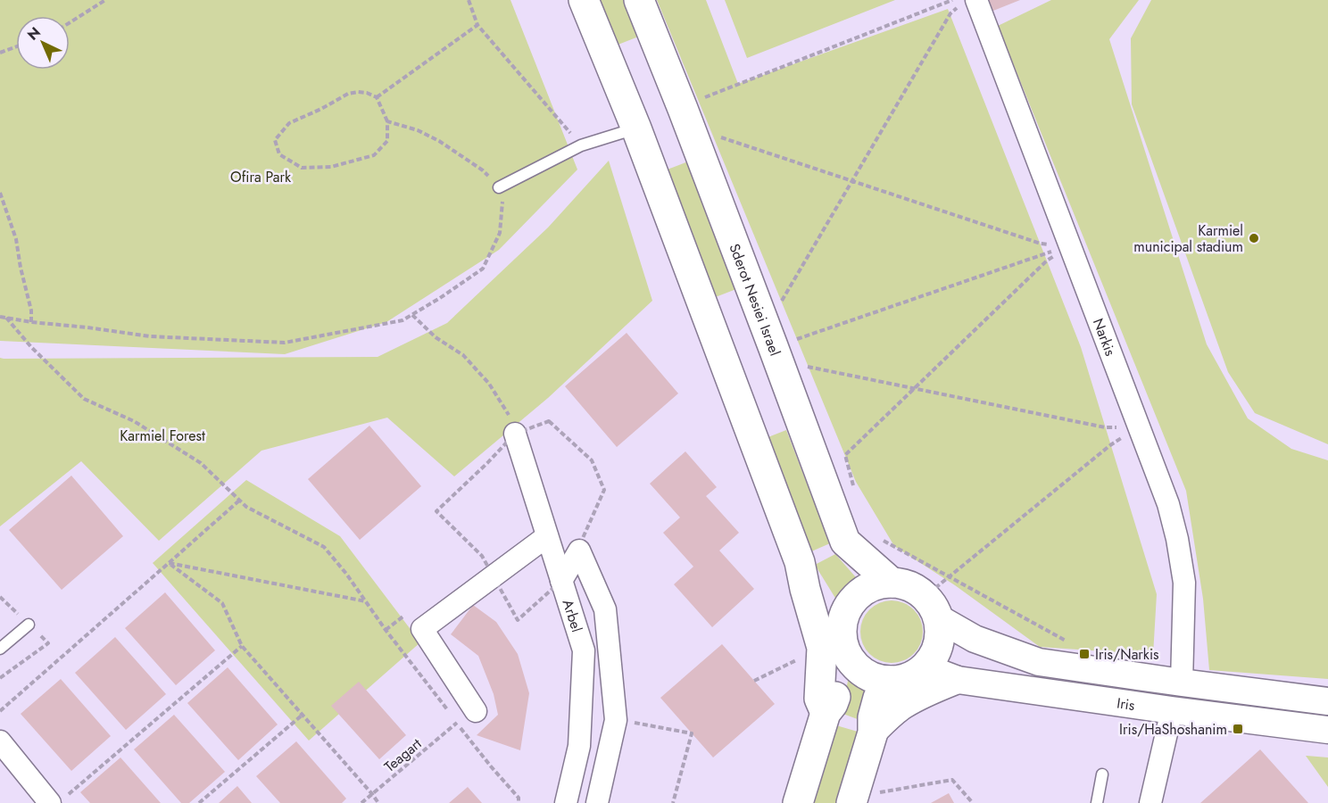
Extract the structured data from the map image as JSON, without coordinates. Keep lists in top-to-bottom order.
{
  "streets": {
    "main road": ["Sderot Nesiei Israel"],
    "street": ["Narkis", "Arbel", "Iris"],
    "path": ["Teagart"]
  },
  "crossings": [
    ["Sderot Nesiei Israel", "Iris"],
    ["Narkis", "Iris"]
  ],
  "parks": ["Ofira Park", "Karmiel Forest"],
  "places": {
    "other": ["Karmiel municipal stadium"],
    "transit": ["Iris/Narkis", "Iris/HaShoshanim"]
  },
  "north": "top left"
}
